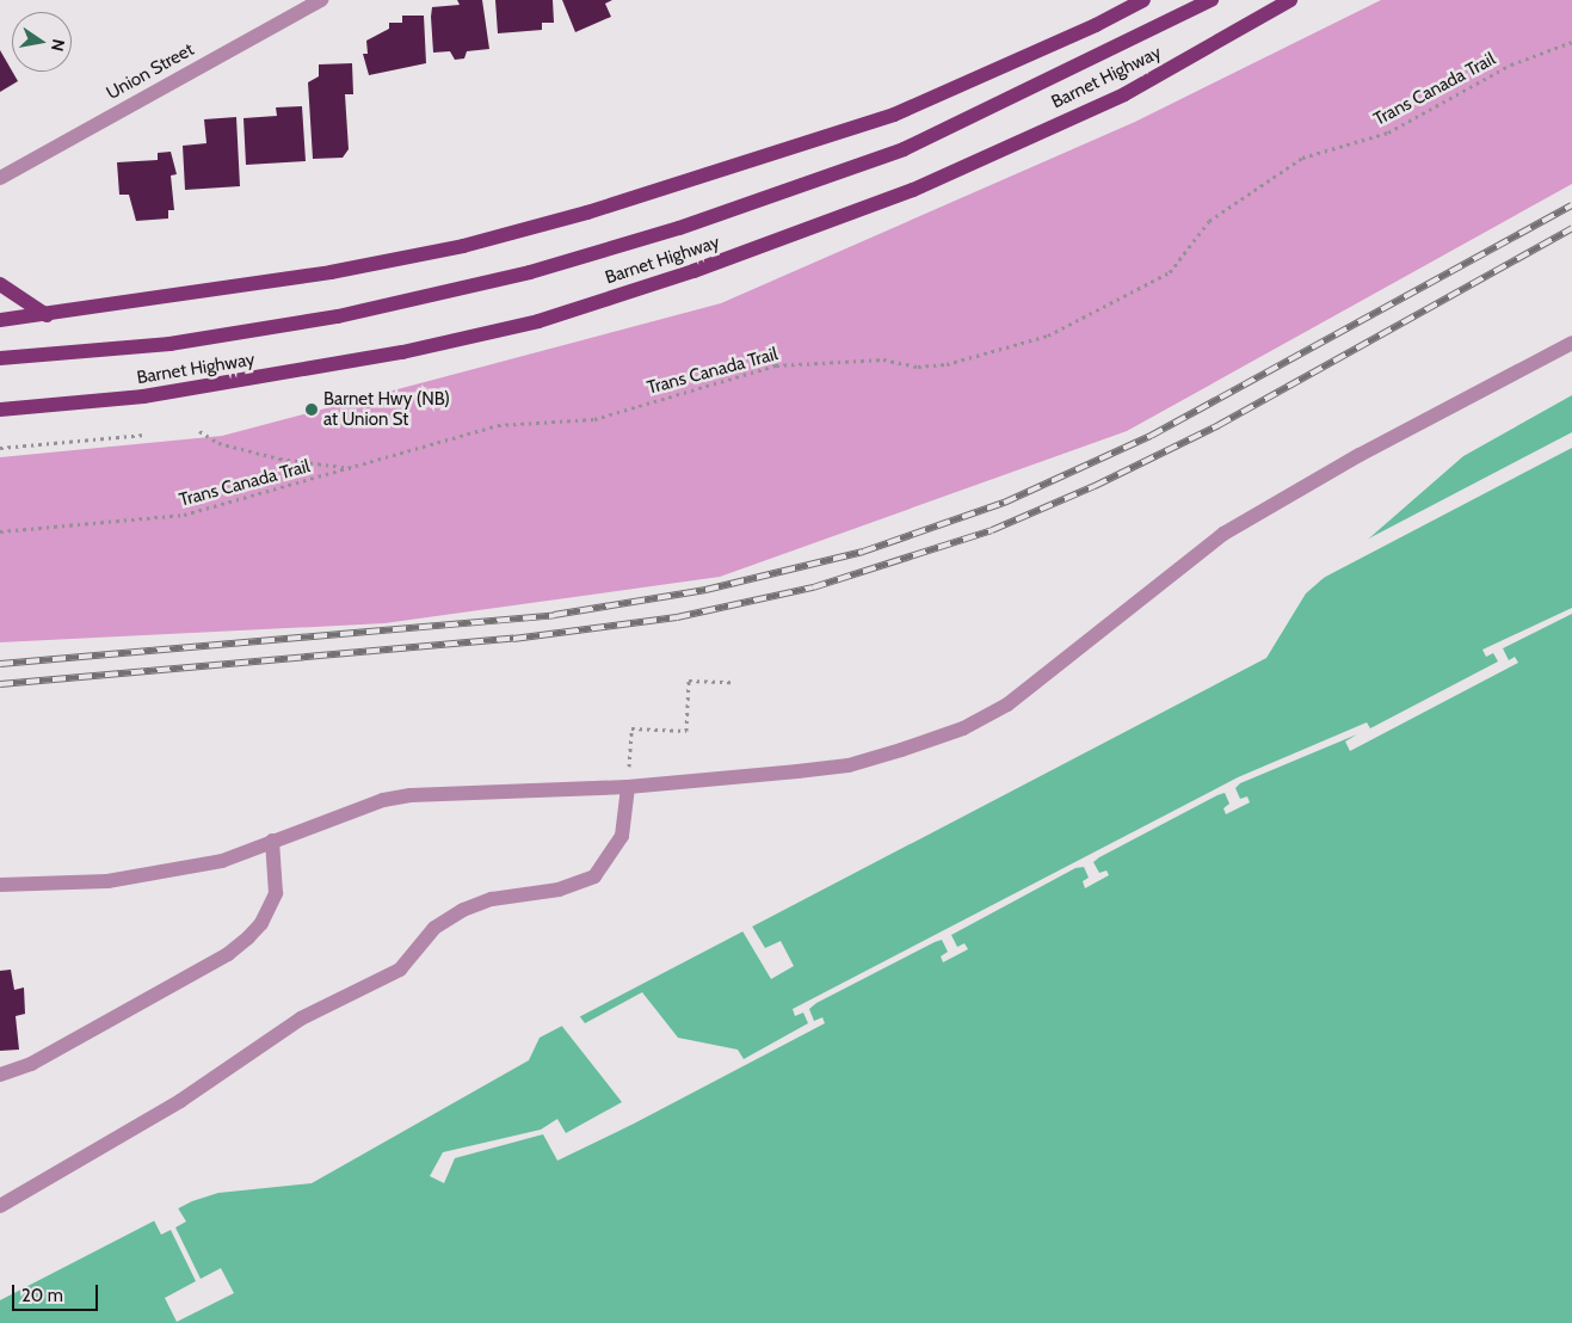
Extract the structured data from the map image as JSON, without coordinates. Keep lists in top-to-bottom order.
{
  "streets": {
    "main road": ["Barnet Highway"],
    "street": ["Union Street"],
    "path": ["Trans Canada Trail"]
  },
  "places": ["Barnet Hwy (NB) at Union St"],
  "scale_bar": "20 m",
  "north": "right"
}
